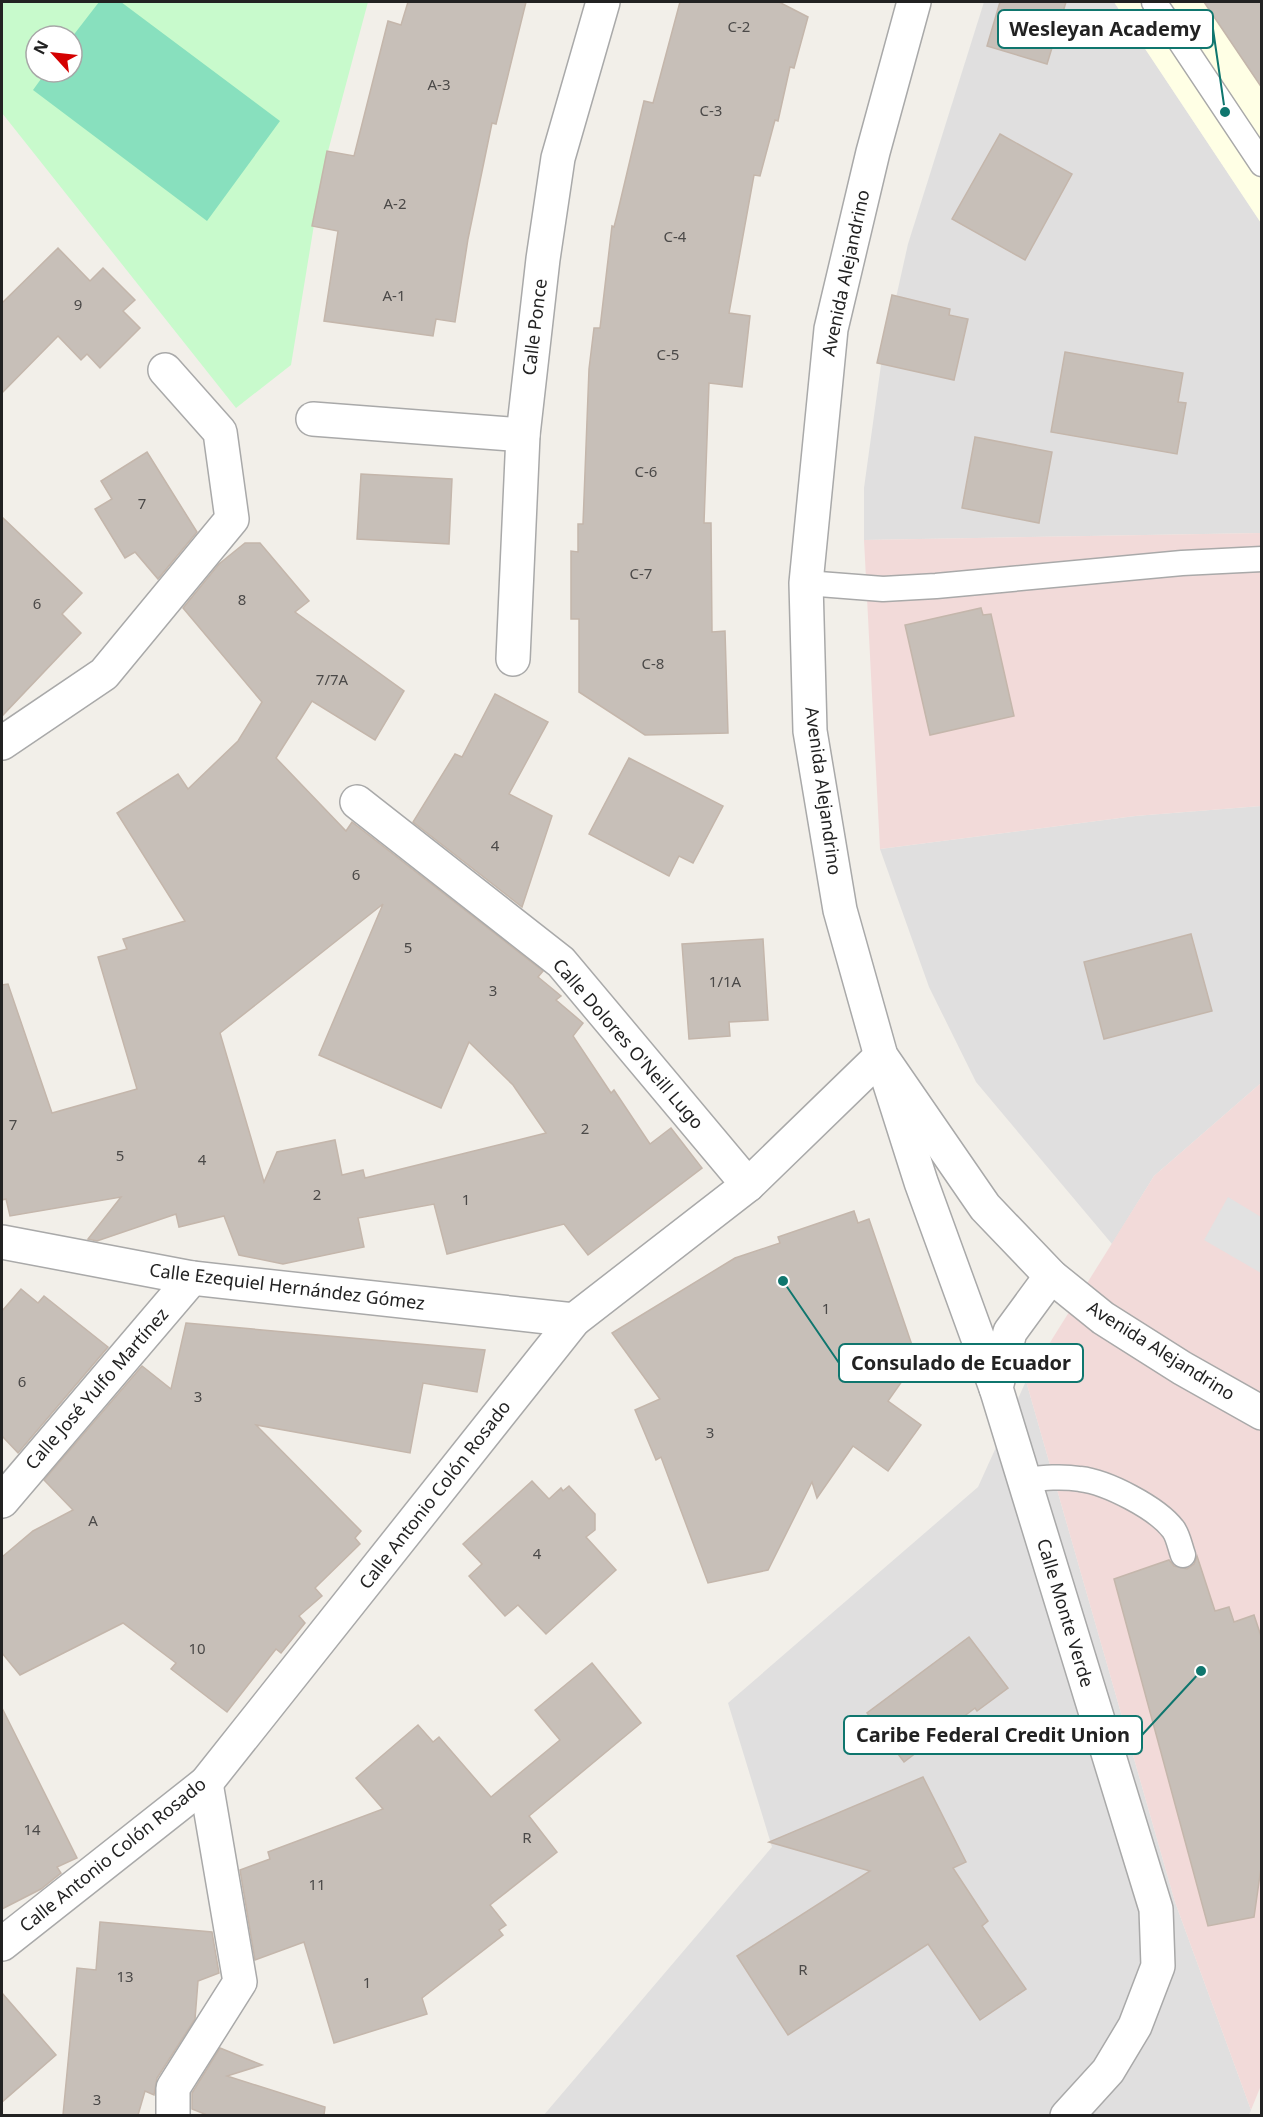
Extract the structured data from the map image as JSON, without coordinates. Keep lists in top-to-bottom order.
{
  "streets": {
    "street": [
      "Avenida Alejandrino",
      "Calle Ponce",
      "Calle Dolores O'Neill Lugo",
      "Calle Ezequiel Hernández Gómez",
      "Calle José Yulfo Martínez",
      "Calle Antonio Colón Rosado",
      "Calle Monte Verde"
    ]
  },
  "crossings": [
    ["Avenida Alejandrino", "Calle Antonio Colón Rosado"],
    ["Avenida Alejandrino", "Calle Monte Verde"],
    ["Calle Dolores O'Neill Lugo", "Calle Antonio Colón Rosado"],
    ["Calle Ezequiel Hernández Gómez", "Calle José Yulfo Martínez"],
    ["Calle Ezequiel Hernández Gómez", "Calle Antonio Colón Rosado"],
    ["Calle Antonio Colón Rosado", "Calle Monte Verde"]
  ],
  "places": ["Wesleyan Academy", "Consulado de Ecuador", "Caribe Federal Credit Union"],
  "house_numbers": [
    "C-2",
    "A-3",
    "C-3",
    "A-2",
    "C-4",
    "A-1",
    "9",
    "C-5",
    "C-6",
    "7",
    "C-7",
    "8",
    "6",
    "C-8",
    "7/7A",
    "4",
    "6",
    "5",
    "1/1A",
    "3",
    "7",
    "2",
    "5",
    "4",
    "2",
    "1",
    "1",
    "6",
    "3",
    "3",
    "A",
    "4",
    "10",
    "14",
    "R",
    "11",
    "R",
    "13",
    "1",
    "3"
  ],
  "north": "top left"
}
